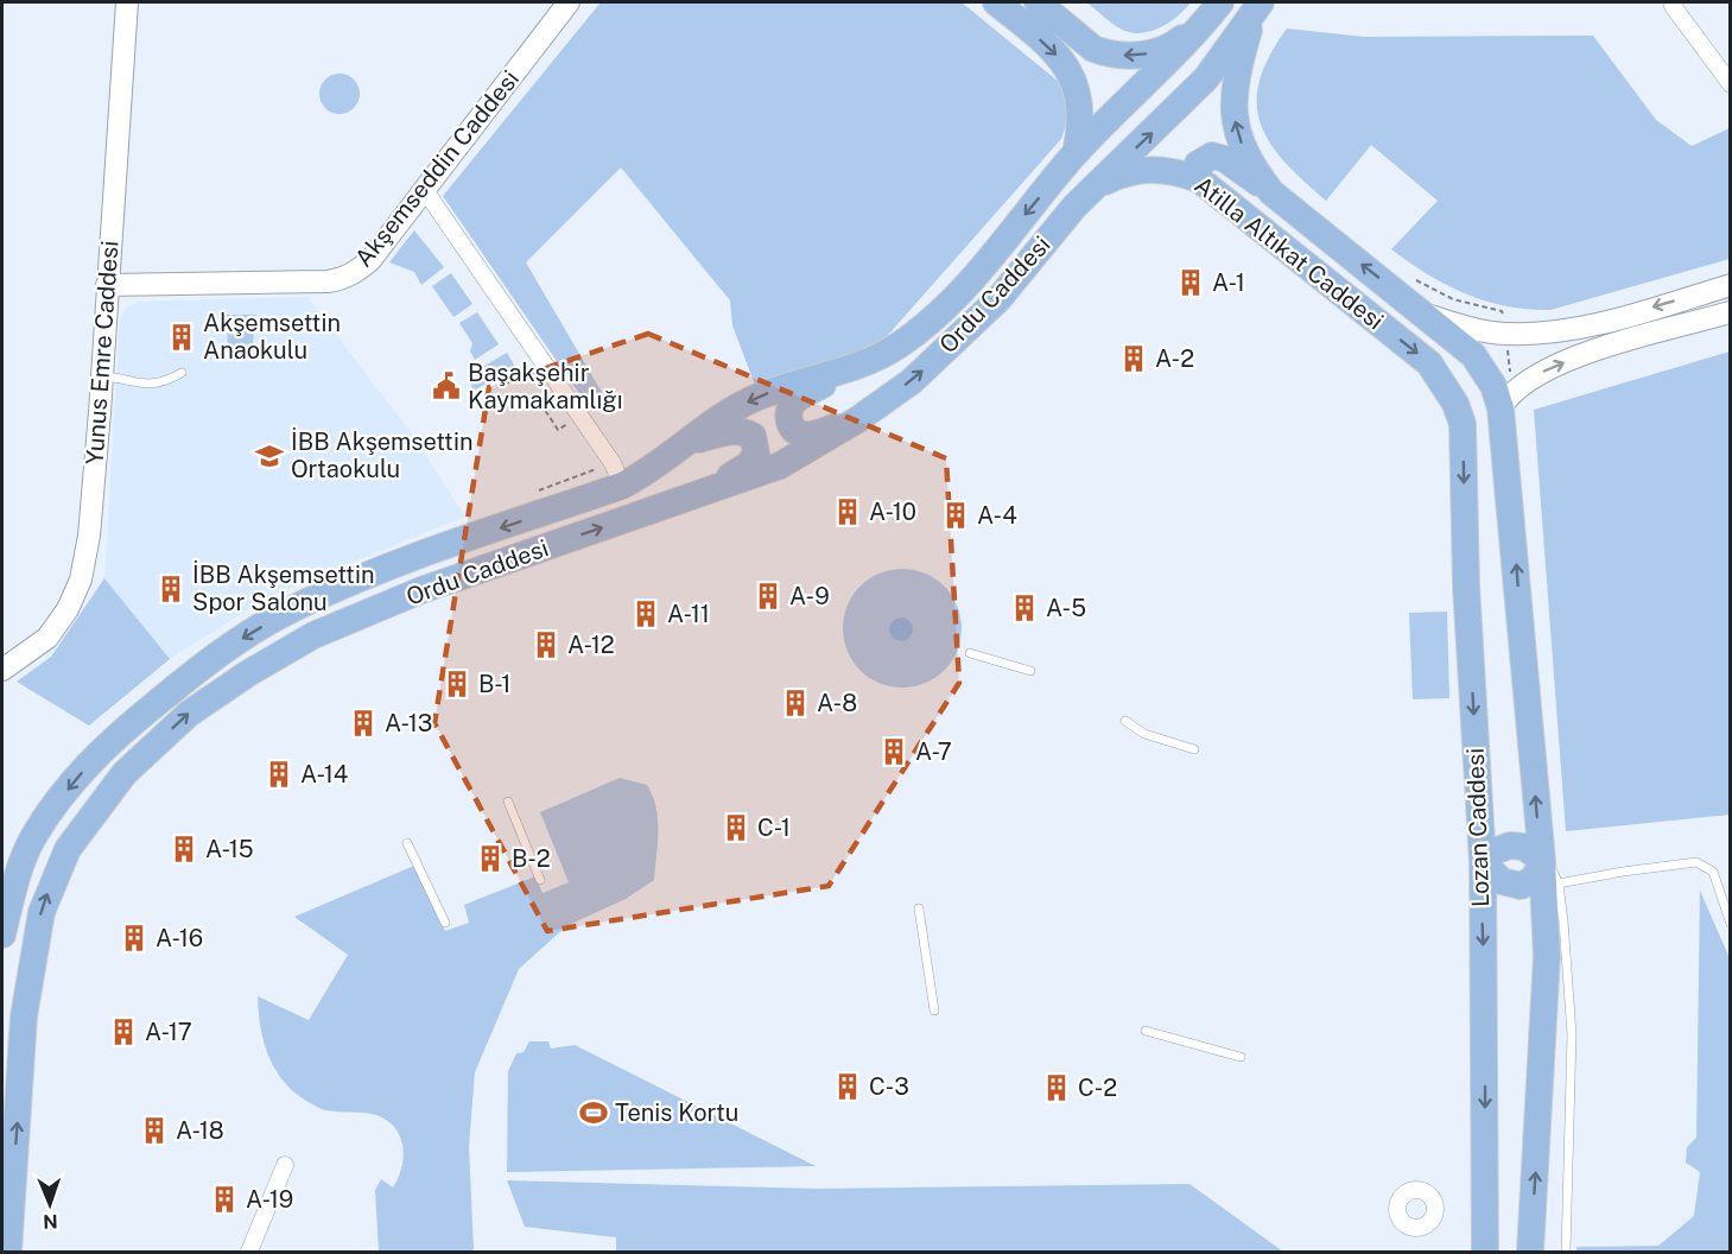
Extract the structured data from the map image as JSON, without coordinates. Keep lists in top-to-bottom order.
{
  "streets": {
    "main road": ["Atilla Altıkat Caddesi", "Ordu Caddesi", "Lozan Caddesi"],
    "street": ["Akşemseddin Caddesi", "Yunus Emre Caddesi"]
  },
  "crossings": [
    ["Akşemseddin Caddesi", "Yunus Emre Caddesi"],
    ["Atilla Altıkat Caddesi", "Ordu Caddesi"],
    ["Atilla Altıkat Caddesi", "Lozan Caddesi"]
  ],
  "places": {
    "building": [
      "A-1",
      "Akşemsettin Anaokulu",
      "A-2",
      "A-10",
      "A-4",
      "İBB Akşemsettin Spor Salonu",
      "A-9",
      "A-5",
      "A-11",
      "A-12",
      "B-1",
      "A-8",
      "A-13",
      "A-7",
      "A-14",
      "C-1",
      "A-15",
      "B-2",
      "A-16",
      "A-17",
      "C-3",
      "C-2",
      "A-18",
      "A-19"
    ],
    "public building": ["Başakşehir Kaymakamlığı"],
    "school or university": ["İBB Akşemsettin Ortaokulu"],
    "sports": ["Tenis Kortu"]
  },
  "north": "bottom"
}
